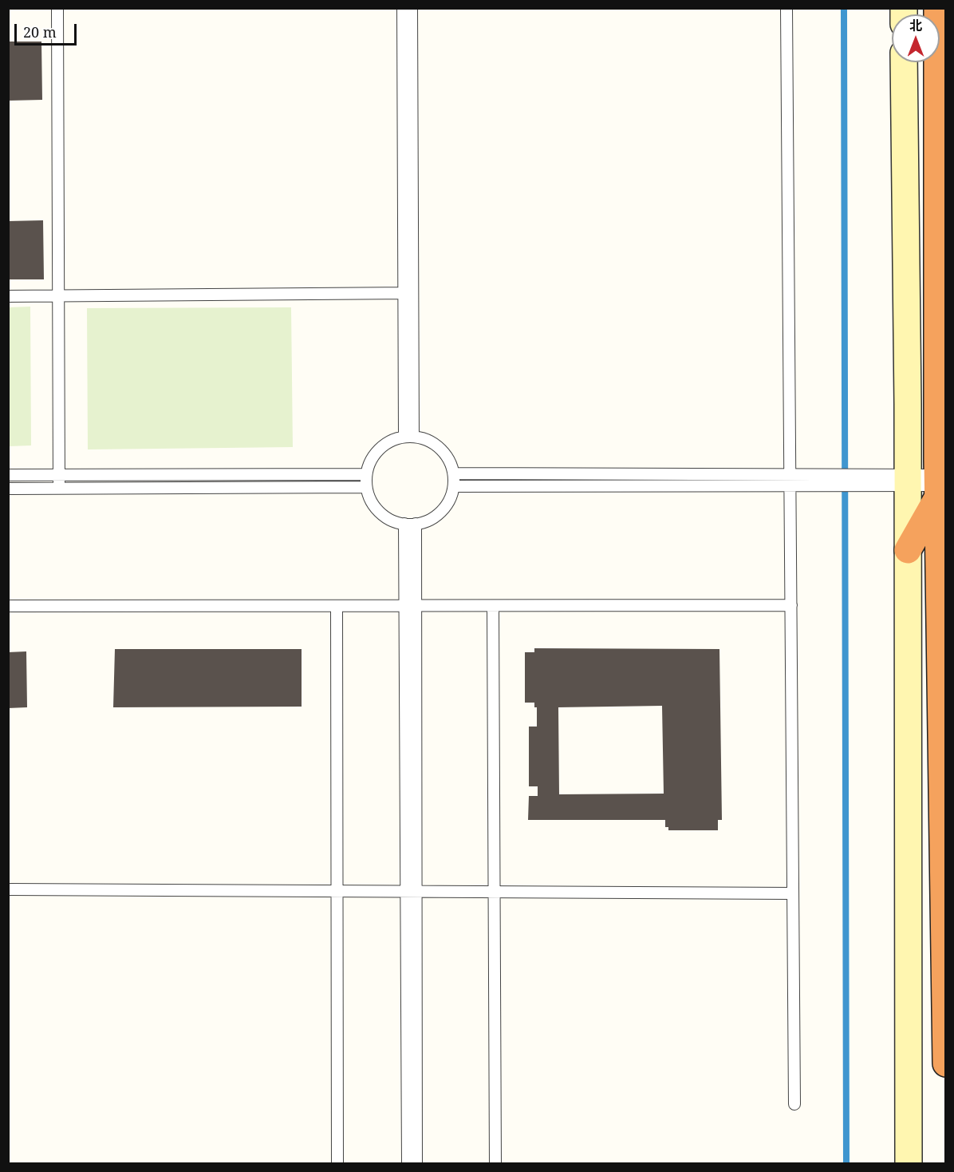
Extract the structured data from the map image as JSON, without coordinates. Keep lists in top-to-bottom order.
{
  "scale_bar": "20 m",
  "north": "top"
}
